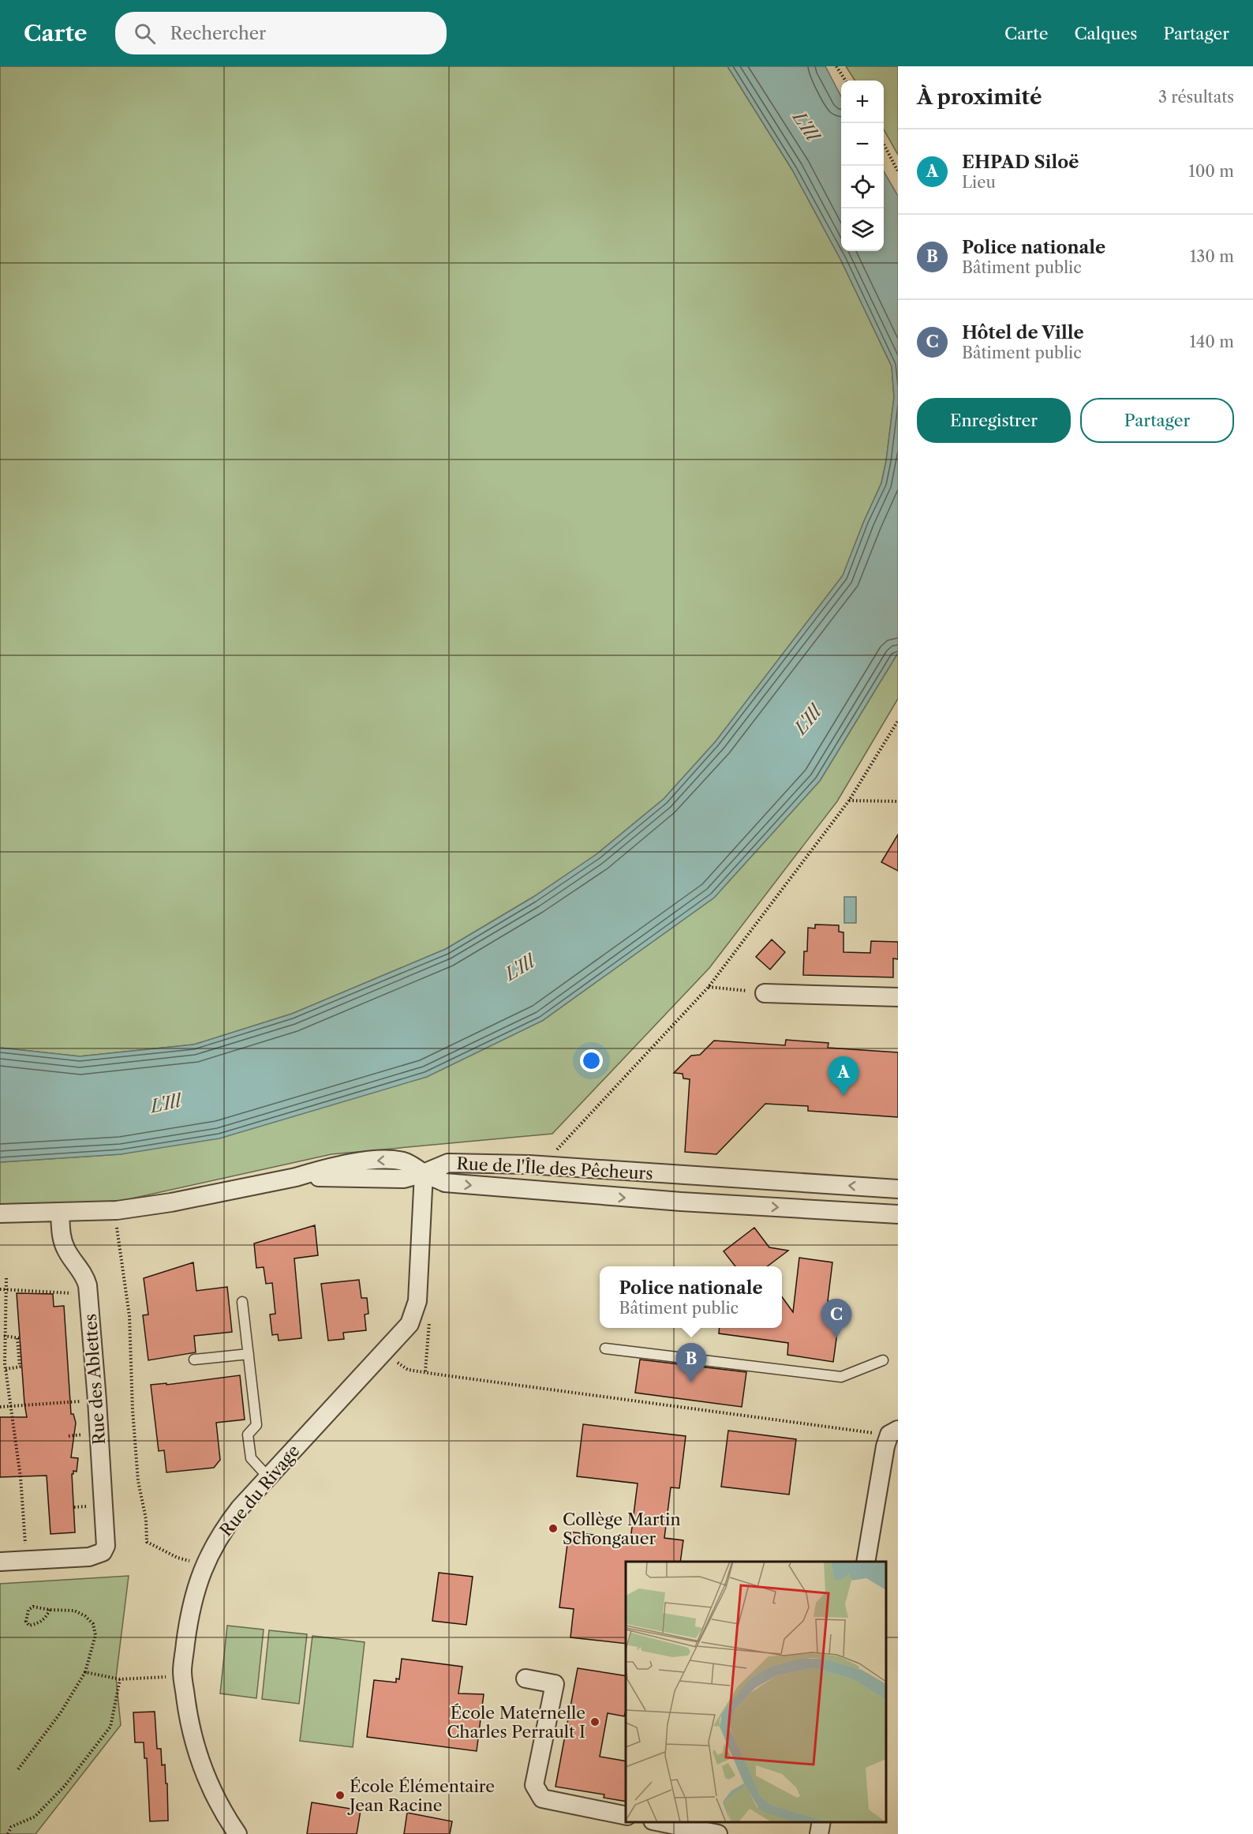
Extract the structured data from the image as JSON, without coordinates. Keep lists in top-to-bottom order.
{
  "streets": {
    "street": ["Rue de l'Île des Pêcheurs", "Rue des Ablettes", "Rue du Rivage"]
  },
  "crossings": [
    ["Rue de l'Île des Pêcheurs", "Rue des Ablettes"],
    ["Rue de l'Île des Pêcheurs", "Rue du Rivage"]
  ],
  "water": ["L'Ill"],
  "places": ["Collège Martin Schongauer", "École Maternelle Charles Perrault I", "École Élémentaire Jean Racine"],
  "page": {
    "header": "Carte",
    "search": "Rechercher",
    "nav": ["Carte", "Calques", "Partager"],
    "heading": ["À proximité", "3 résultats"],
    "map_buttons": ["+", "−"],
    "list": [
      {
        "mark": "A",
        "name": "EHPAD Siloë",
        "note": "Lieu",
        "value": "100 m"
      },
      {
        "mark": "B",
        "name": "Police nationale",
        "note": "Bâtiment public",
        "value": "130 m"
      },
      {
        "mark": "C",
        "name": "Hôtel de Ville",
        "note": "Bâtiment public",
        "value": "140 m"
      }
    ],
    "buttons": ["Enregistrer", "Partager"],
    "pins": ["A", "C", "B"],
    "popup": ["Police nationale", "Bâtiment public"]
  }
}
